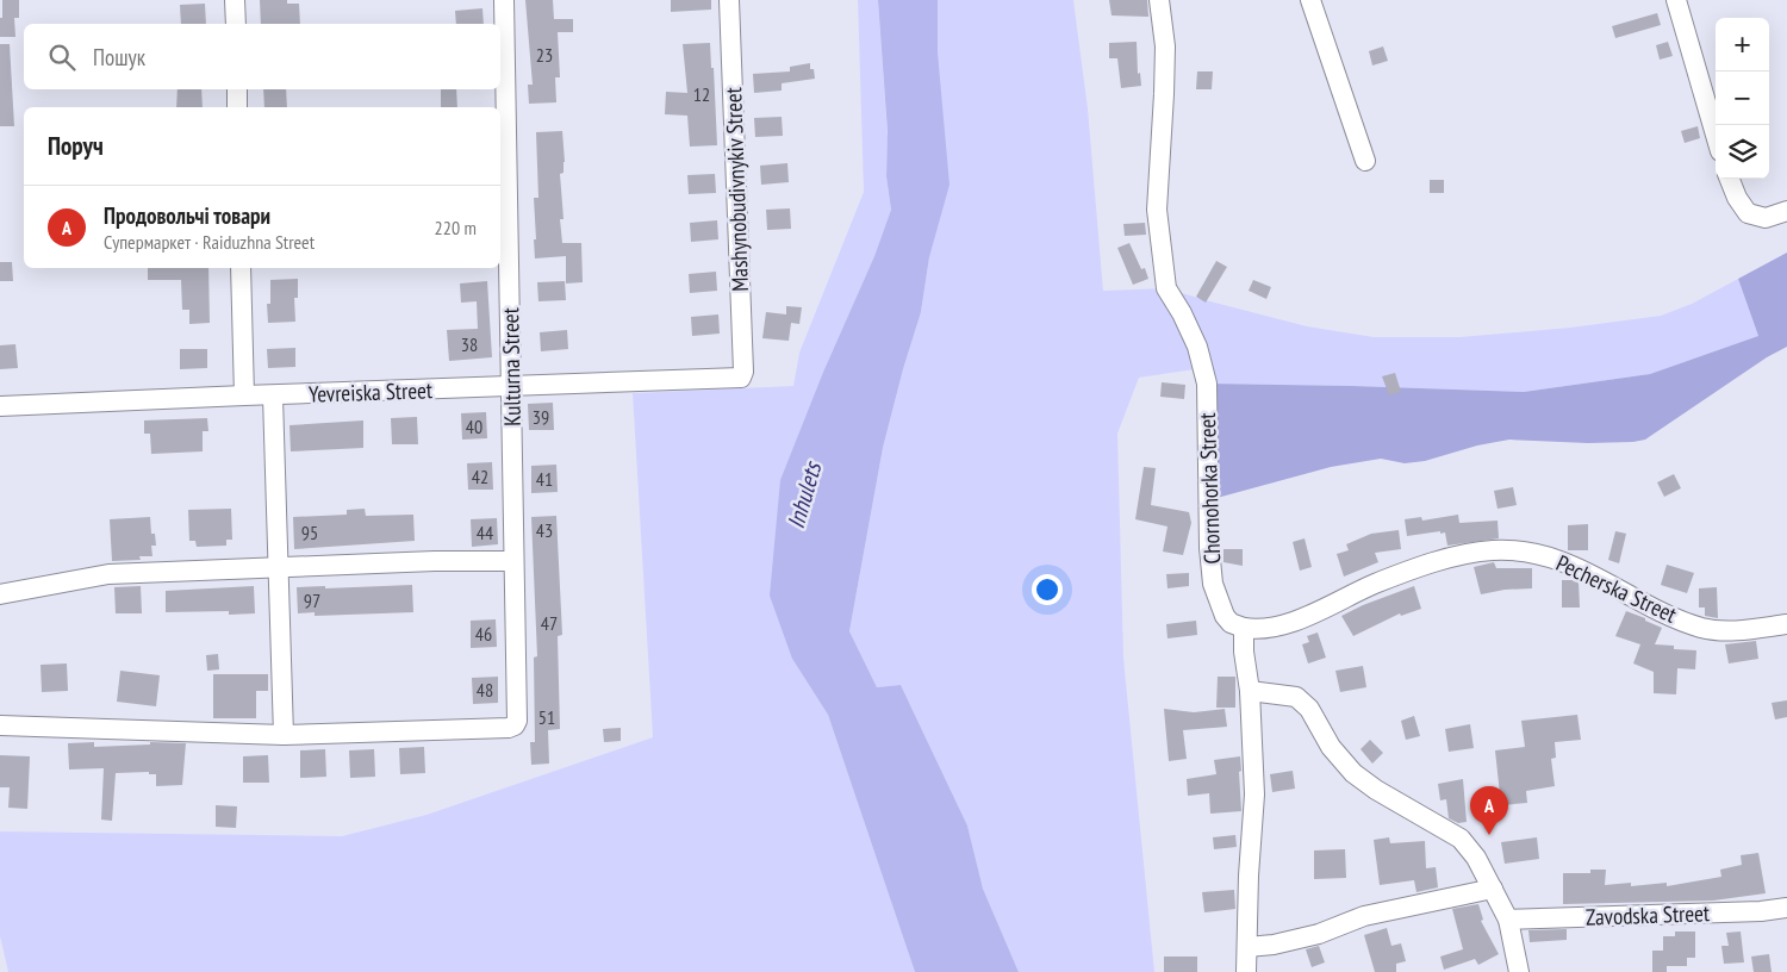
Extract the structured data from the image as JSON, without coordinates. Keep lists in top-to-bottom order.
{
  "streets": {
    "street": [
      "Mashynobudivnykiv Street",
      "Kulturna Street",
      "Yevreiska Street",
      "Chornohorka Street",
      "Pecherska Street",
      "Zavodska Street"
    ]
  },
  "crossings": [
    ["Mashynobudivnykiv Street", "Yevreiska Street"],
    ["Kulturna Street", "Yevreiska Street"],
    ["Chornohorka Street", "Pecherska Street"]
  ],
  "water": ["Inhulets"],
  "house_numbers": [
    "23",
    "12",
    "38",
    "39",
    "40",
    "42",
    "41",
    "43",
    "95",
    "44",
    "97",
    "47",
    "46",
    "48",
    "51"
  ],
  "page": {
    "map_buttons": ["+", "−"],
    "search": "Пошук",
    "heading": "Поруч",
    "list": [
      {
        "mark": "A",
        "name": "Продовольчі товари",
        "note": "Супермаркет · Raiduzhna Street",
        "value": "220 m"
      }
    ],
    "pins": "A"
  }
}
